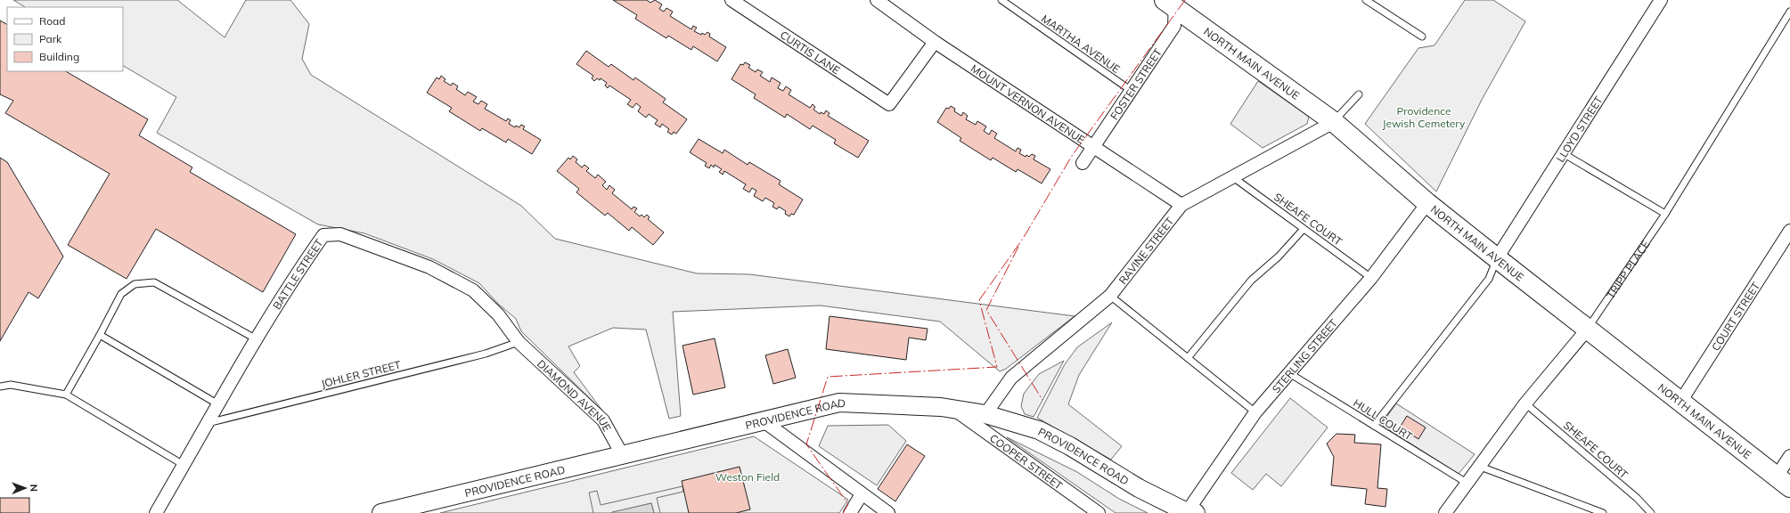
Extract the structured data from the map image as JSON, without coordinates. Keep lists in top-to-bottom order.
{
  "streets": {
    "main road": ["NORTH MAIN AVENUE", "PROVIDENCE ROAD"],
    "street": [
      "CURTIS LANE",
      "FOSTER STREET",
      "MOUNT VERNON AVENUE",
      "LLOYD STREET",
      "RAVINE STREET",
      "TRIPP PLACE",
      "BATTLE STREET",
      "COURT STREET",
      "STERLING STREET",
      "DIAMOND AVENUE",
      "COOPER STREET"
    ],
    "lane": [
      "MARTHA AVENUE",
      "SHEAFE COURT",
      "JOHLER STREET",
      "HULL COURT"
    ]
  },
  "crossings": [
    ["MARTHA AVENUE", "FOSTER STREET"],
    ["CURTIS LANE", "MOUNT VERNON AVENUE"],
    ["NORTH MAIN AVENUE", "FOSTER STREET"],
    ["NORTH MAIN AVENUE", "LLOYD STREET"],
    ["NORTH MAIN AVENUE", "RAVINE STREET"],
    ["NORTH MAIN AVENUE", "TRIPP PLACE"],
    ["NORTH MAIN AVENUE", "COURT STREET"],
    ["NORTH MAIN AVENUE", "STERLING STREET"],
    ["FOSTER STREET", "MOUNT VERNON AVENUE"],
    ["MOUNT VERNON AVENUE", "RAVINE STREET"],
    ["SHEAFE COURT", "RAVINE STREET"],
    ["SHEAFE COURT", "TRIPP PLACE"],
    ["SHEAFE COURT", "STERLING STREET"],
    ["RAVINE STREET", "PROVIDENCE ROAD"],
    ["TRIPP PLACE", "HULL COURT"],
    ["BATTLE STREET", "JOHLER STREET"],
    ["BATTLE STREET", "DIAMOND AVENUE"],
    ["STERLING STREET", "PROVIDENCE ROAD"],
    ["STERLING STREET", "HULL COURT"],
    ["JOHLER STREET", "DIAMOND AVENUE"],
    ["DIAMOND AVENUE", "PROVIDENCE ROAD"],
    ["PROVIDENCE ROAD", "COOPER STREET"]
  ],
  "parks": ["Providence Jewish Cemetery", "Weston Field"],
  "legend": ["Road", "Park", "Building"],
  "north": "right"
}
